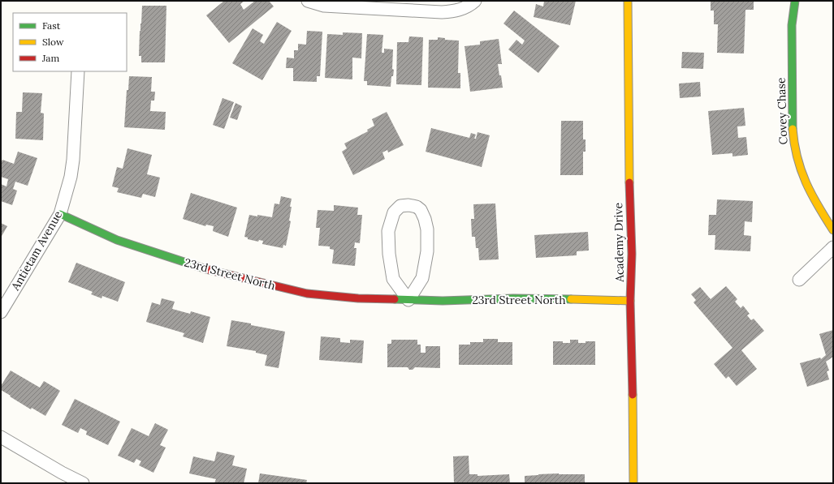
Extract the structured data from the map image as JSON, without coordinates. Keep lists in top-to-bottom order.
{
  "streets": {
    "street": [
      "Covey Chase",
      "Academy Drive",
      "Antietam Avenue",
      "23rd Street North"
    ]
  },
  "crossings": [
    ["Academy Drive", "23rd Street North"],
    ["Antietam Avenue", "23rd Street North"]
  ],
  "legend": ["Fast", "Slow", "Jam"]
}
